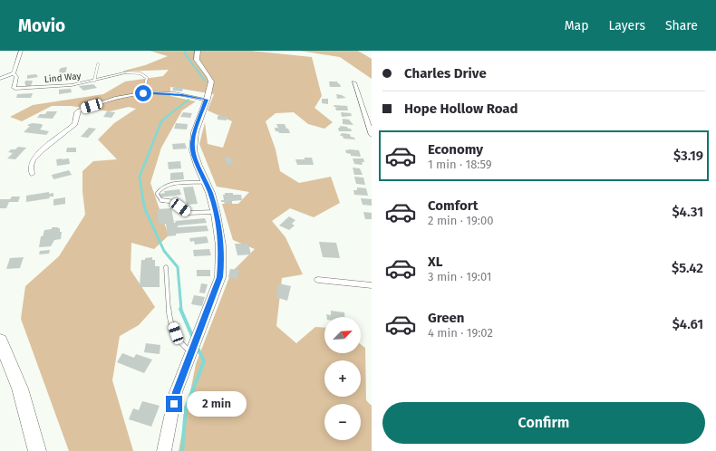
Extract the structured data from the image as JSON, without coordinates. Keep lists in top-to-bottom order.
{
  "streets": {
    "street": ["Lind Way"]
  },
  "north": "top right",
  "page": {
    "header": "Movio",
    "nav": ["Map", "Layers", "Share"],
    "banner": ["Charles Drive", "Hope Hollow Road"],
    "list": [
      {
        "name": "Economy",
        "note": "1 min · 18:59",
        "value": "$3.19"
      },
      {
        "name": "Comfort",
        "note": "2 min · 19:00",
        "value": "$4.31"
      },
      {
        "name": "XL",
        "note": "3 min · 19:01",
        "value": "$5.42"
      },
      {
        "name": "Green",
        "note": "4 min · 19:02",
        "value": "$4.61"
      }
    ],
    "map_buttons": ["+", "−"],
    "bubble": "2 min",
    "buttons": "Confirm"
  }
}
